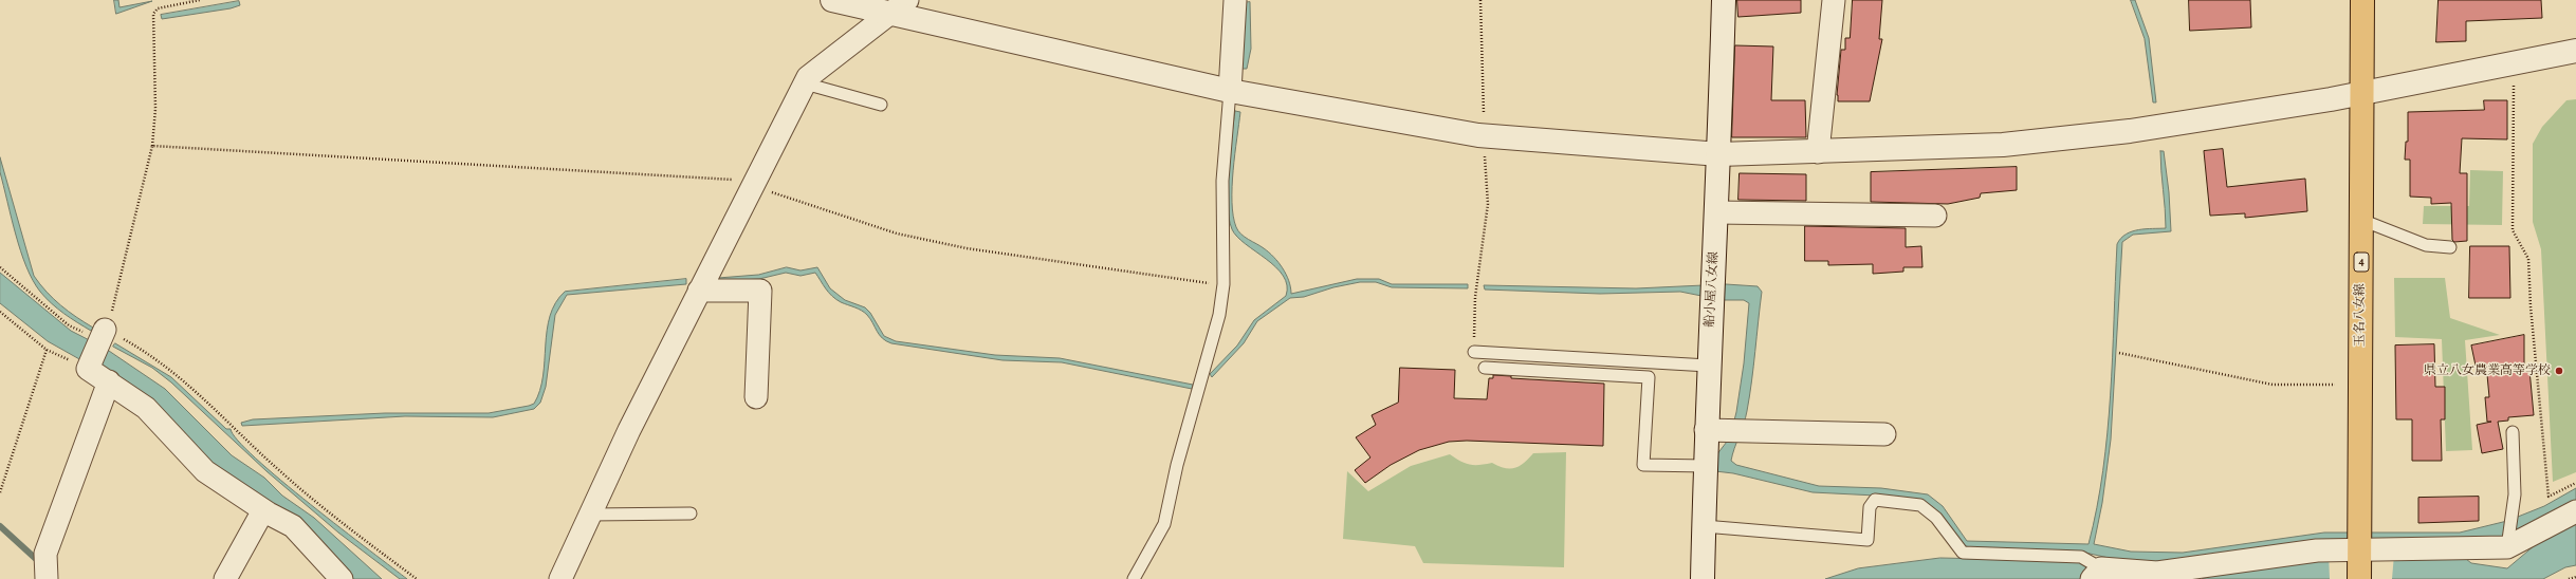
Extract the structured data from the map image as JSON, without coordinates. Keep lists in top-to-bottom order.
{
  "streets": {
    "main road": ["4", "玉名八女線"],
    "street": ["船小屋八女線"]
  },
  "places": ["県立八女農業高等学校"]
}
